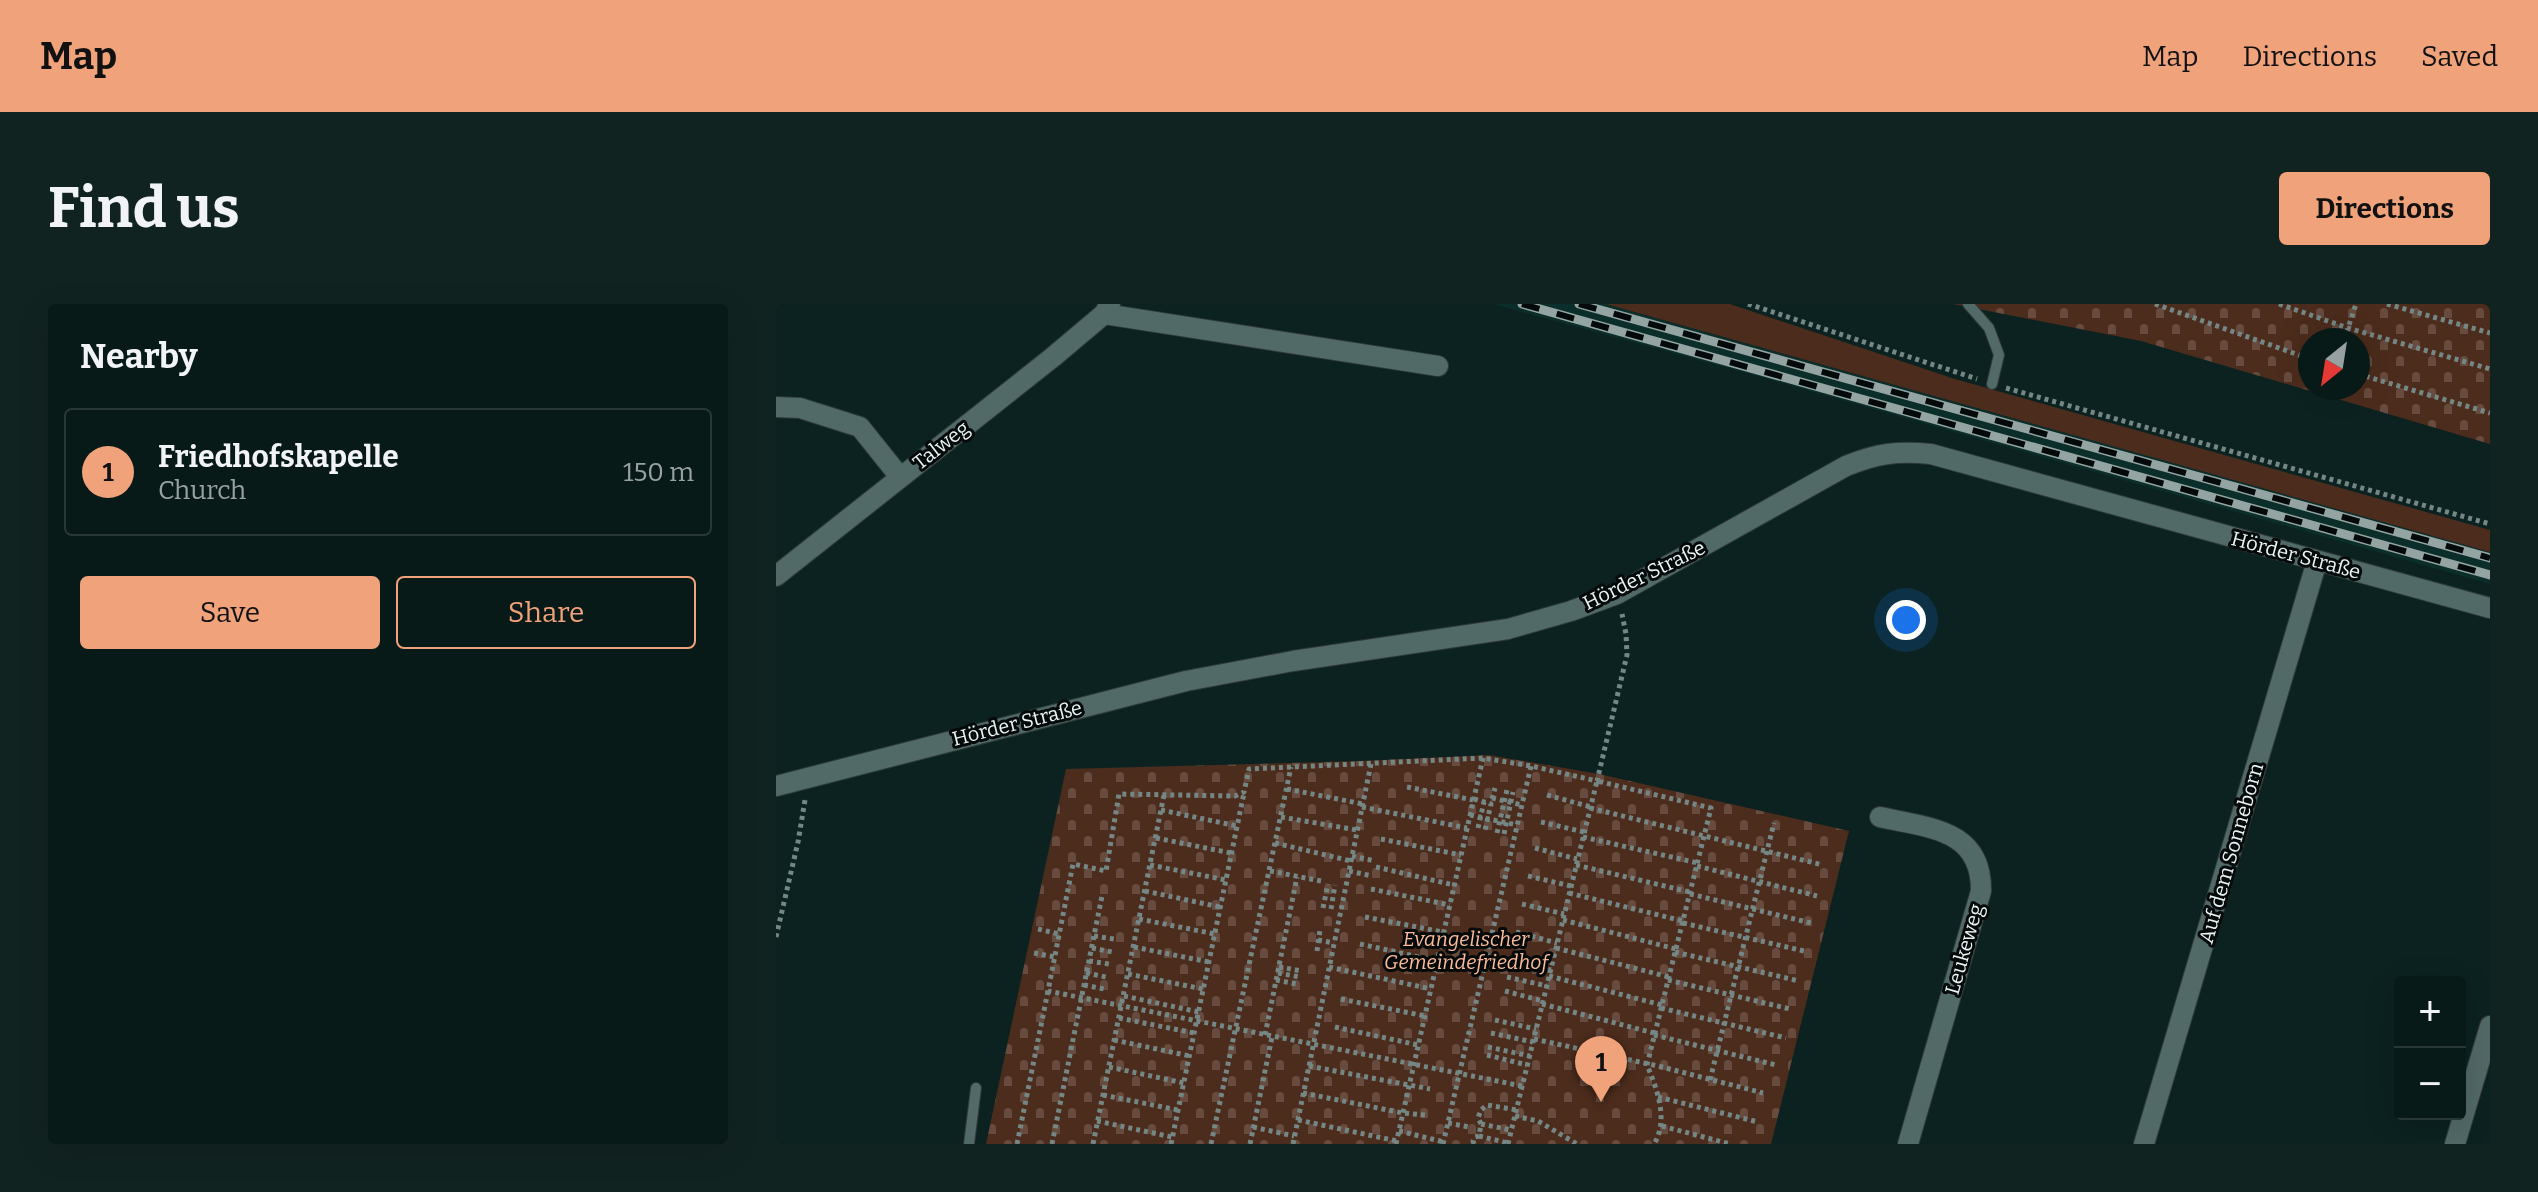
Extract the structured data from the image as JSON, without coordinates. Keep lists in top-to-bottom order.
{
  "streets": {
    "street": [
      "Talweg",
      "Hörder Straße",
      "Auf dem Sonneborn",
      "Leukeweg"
    ]
  },
  "crossings": [
    ["Hörder Straße", "Auf dem Sonneborn"]
  ],
  "parks": ["Evangelischer Gemeindefriedhof"],
  "north": "bottom left",
  "page": {
    "header": "Map",
    "nav": ["Map", "Directions", "Saved"],
    "buttons": [
      "Directions",
      ["Save", "Share"]
    ],
    "title": "Find us",
    "heading": "Nearby",
    "list": [
      {
        "mark": "1",
        "name": "Friedhofskapelle",
        "note": "Church",
        "value": "150 m"
      }
    ],
    "map_buttons": ["+", "−"],
    "pins": "1"
  }
}
